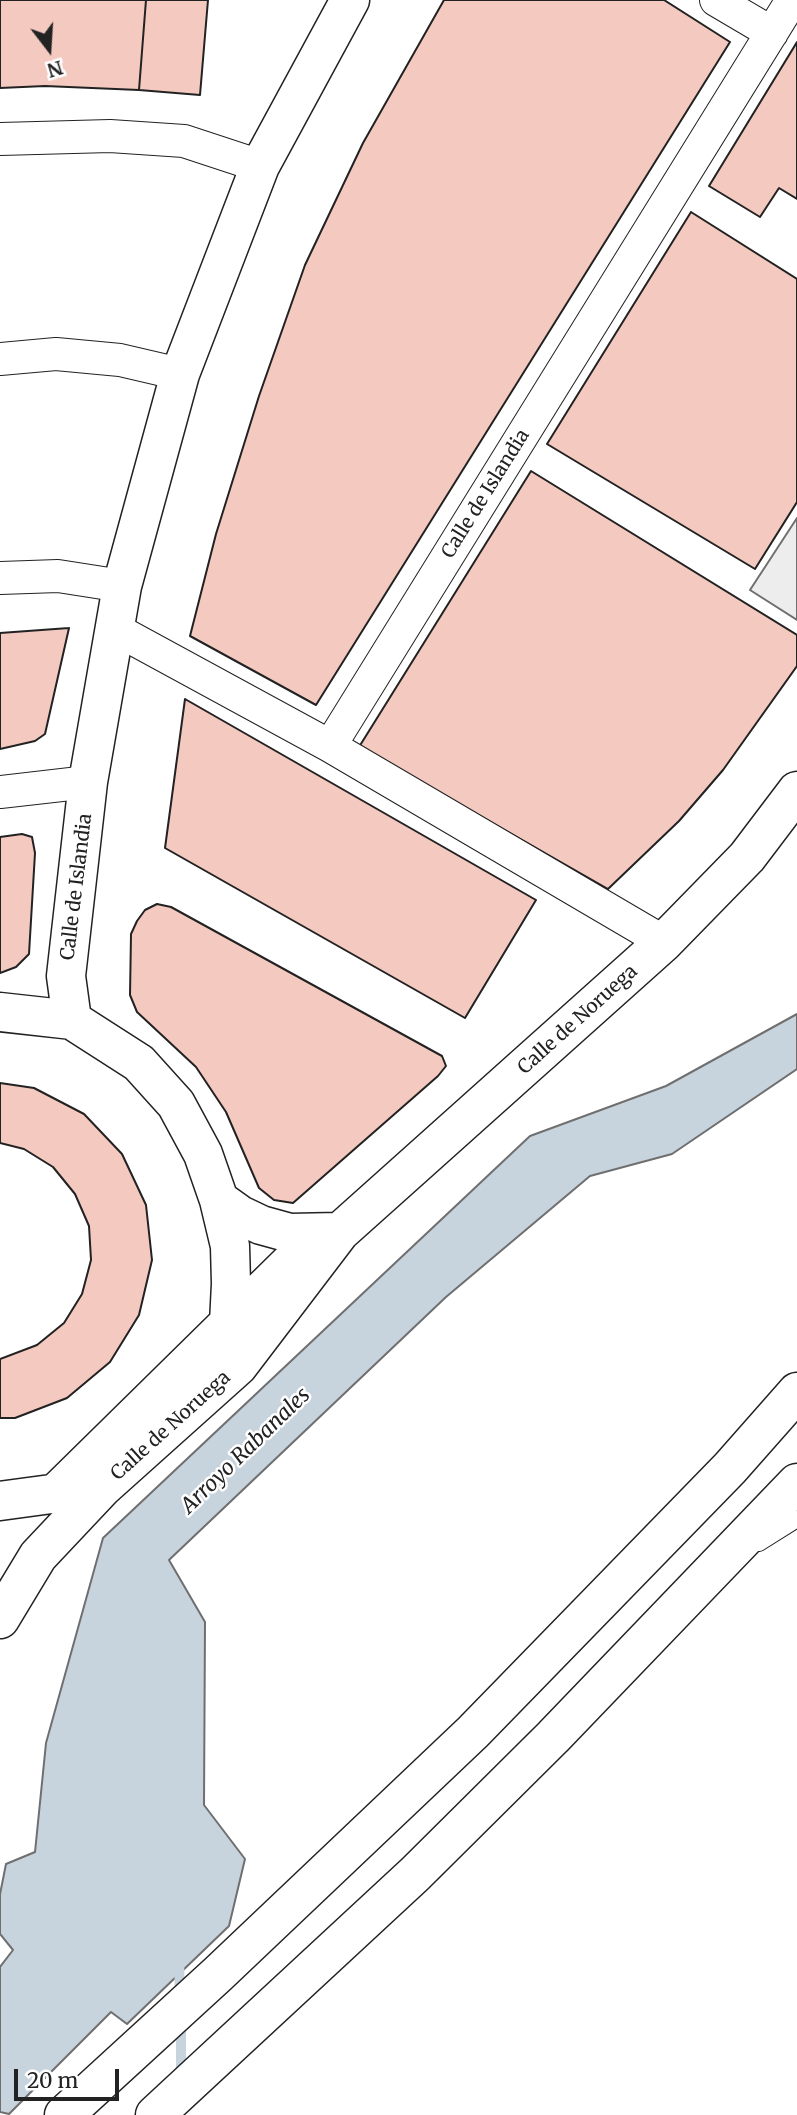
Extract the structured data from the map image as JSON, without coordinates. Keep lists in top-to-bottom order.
{
  "streets": {
    "street": ["Calle de Islandia", "Calle de Noruega"]
  },
  "water": ["Arroyo Rabanales"],
  "scale_bar": "20 m",
  "north": "bottom"
}
